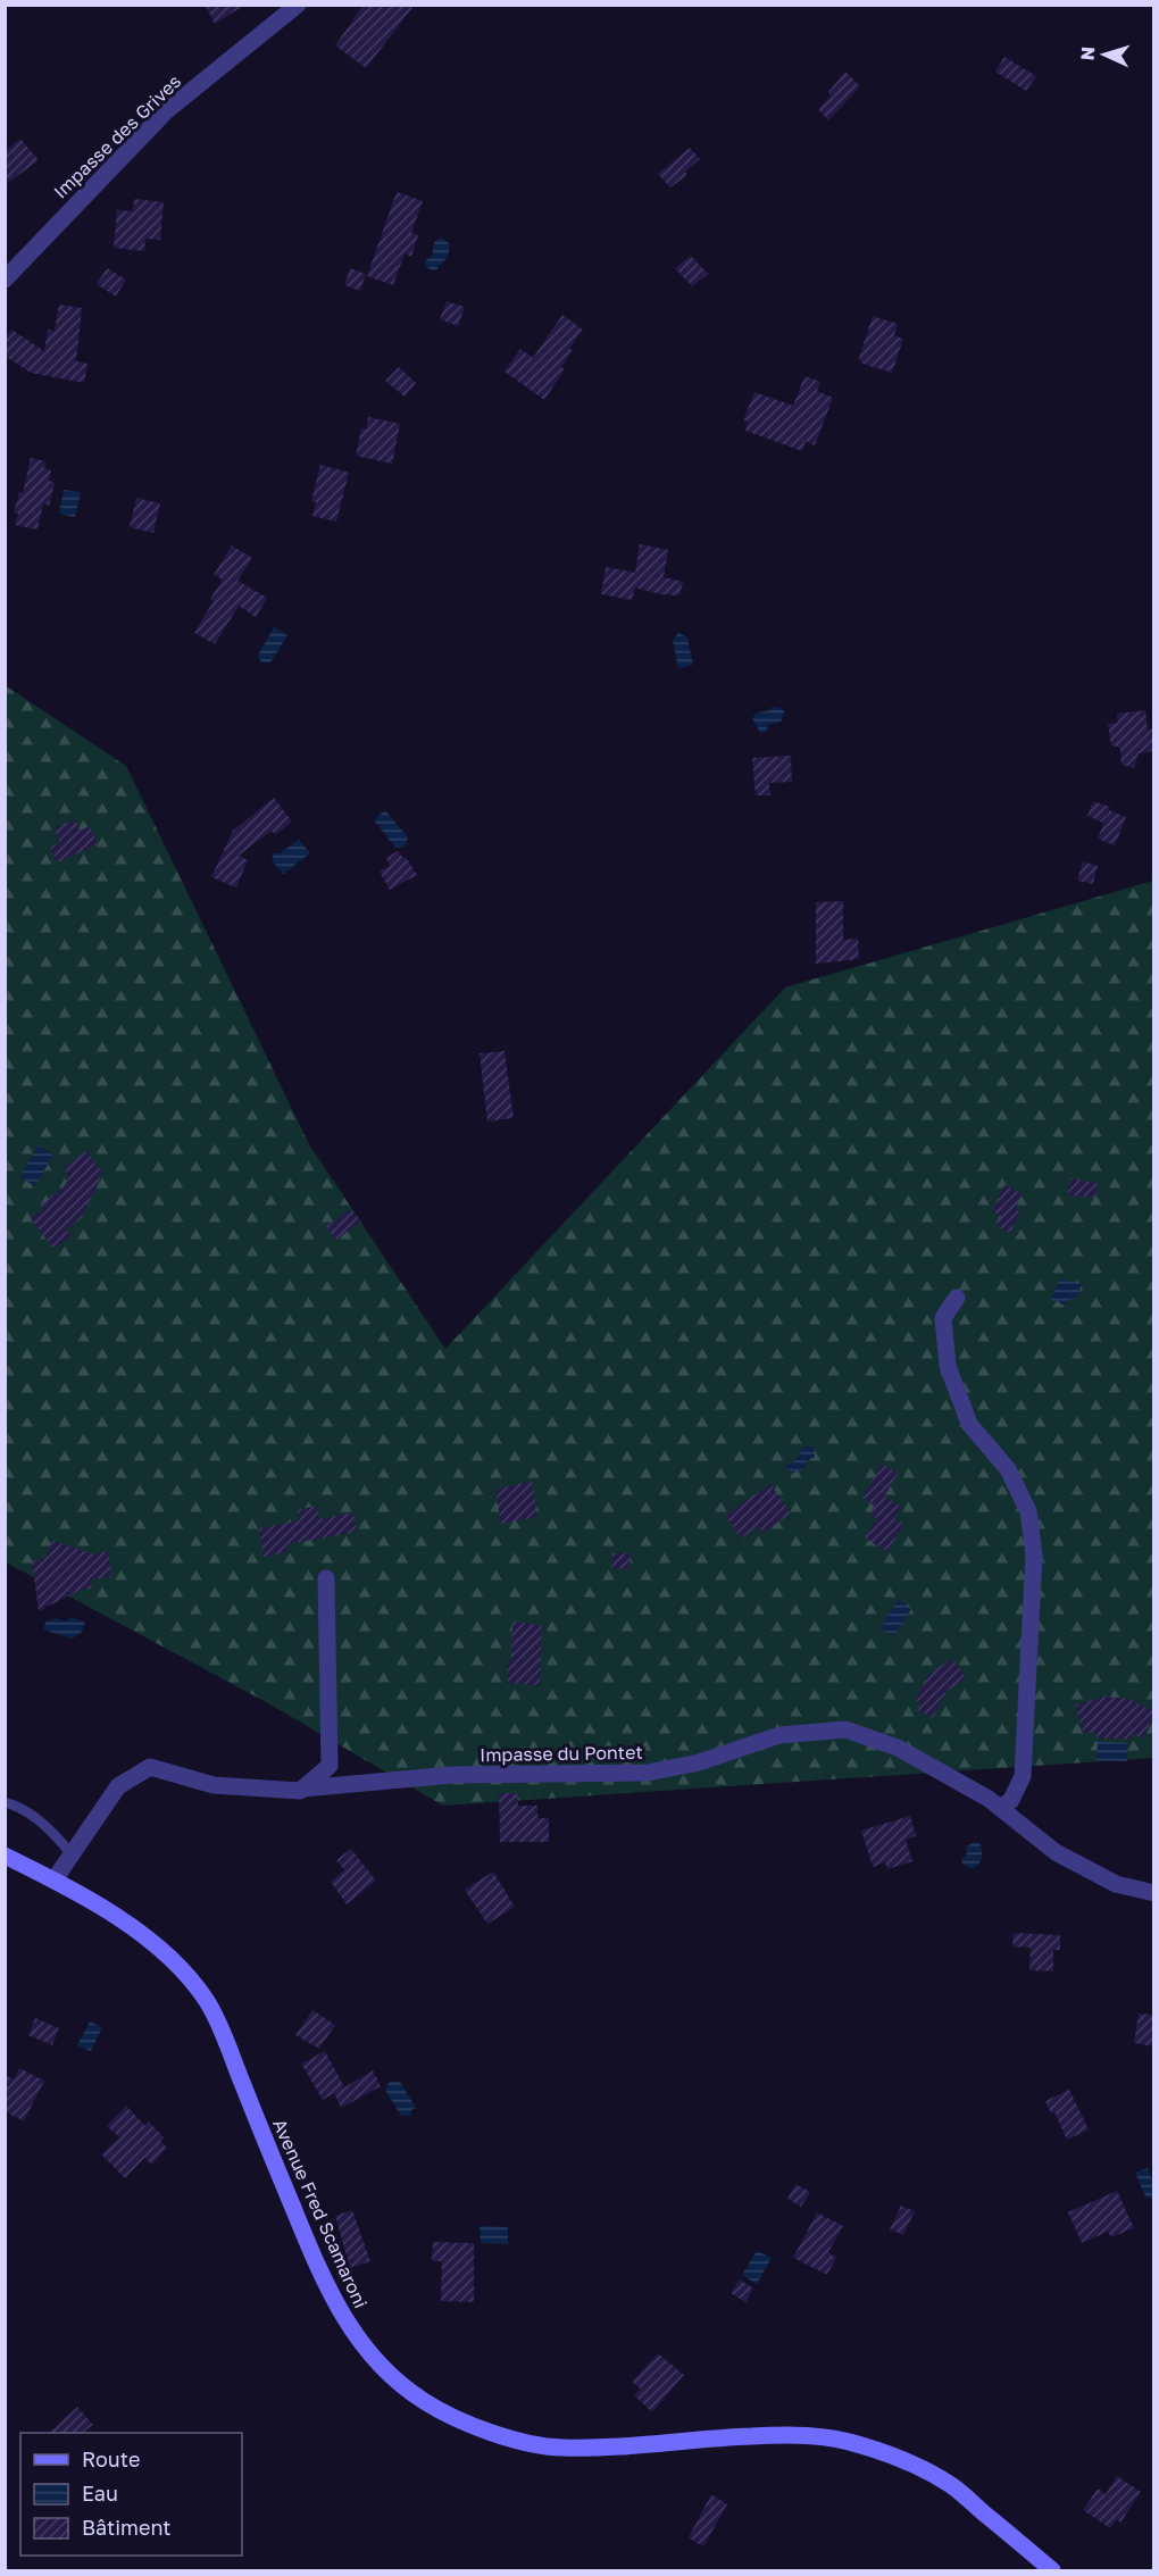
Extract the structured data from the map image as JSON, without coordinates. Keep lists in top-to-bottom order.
{
  "streets": {
    "main road": ["Avenue Fred Scamaroni"],
    "street": ["Impasse des Grives", "Impasse du Pontet"]
  },
  "crossings": [
    ["Impasse du Pontet", "Avenue Fred Scamaroni"]
  ],
  "legend": ["Route", "Eau", "Bâtiment"],
  "north": "left"
}
